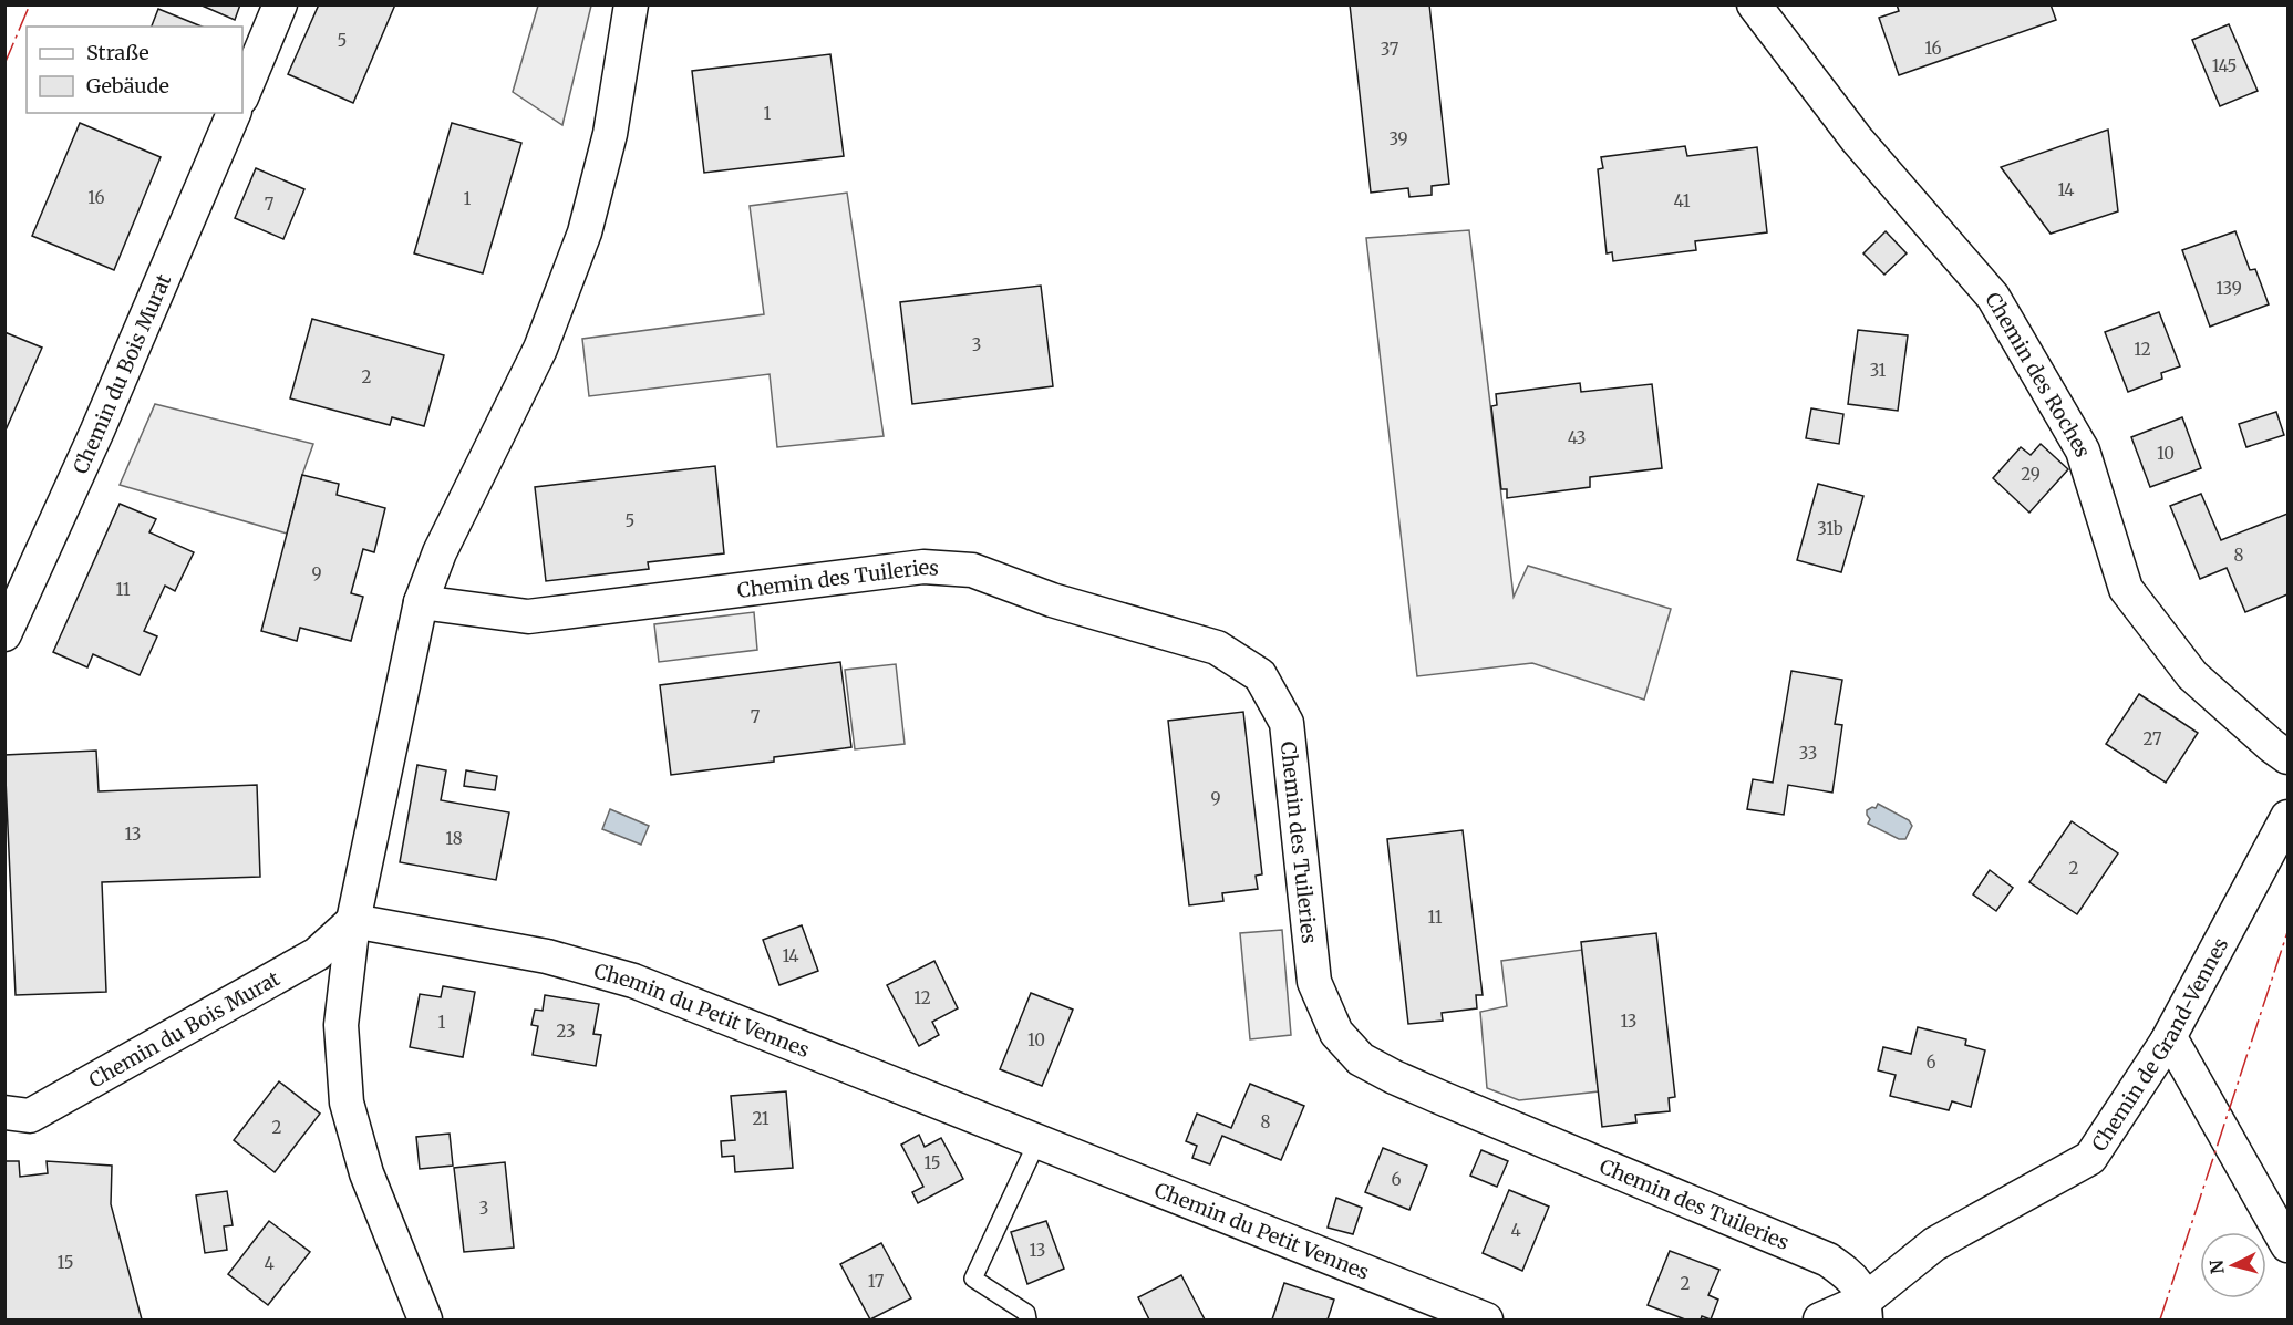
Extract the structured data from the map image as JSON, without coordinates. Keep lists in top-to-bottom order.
{
  "streets": {
    "street": [
      "Chemin du Bois Murat",
      "Chemin des Roches",
      "Chemin des Tuileries",
      "Chemin du Petit Vennes",
      "Chemin de Grand-Vennes"
    ]
  },
  "crossings": [
    ["Chemin du Bois Murat", "Chemin du Petit Vennes"],
    ["Chemin des Tuileries", "Chemin de Grand-Vennes"]
  ],
  "house_numbers": [
    "5",
    "16",
    "37",
    "145",
    "1",
    "39",
    "14",
    "16",
    "1",
    "41",
    "7",
    "139",
    "3",
    "12",
    "31",
    "2",
    "43",
    "10",
    "29",
    "5",
    "31b",
    "8",
    "9",
    "11",
    "7",
    "27",
    "33",
    "9",
    "13",
    "18",
    "2",
    "11",
    "14",
    "12",
    "13",
    "1",
    "23",
    "10",
    "6",
    "21",
    "8",
    "2",
    "15",
    "6",
    "3",
    "4",
    "13",
    "15",
    "4",
    "17",
    "2"
  ],
  "legend": ["Straße", "Gebäude"],
  "north": "left"
}
